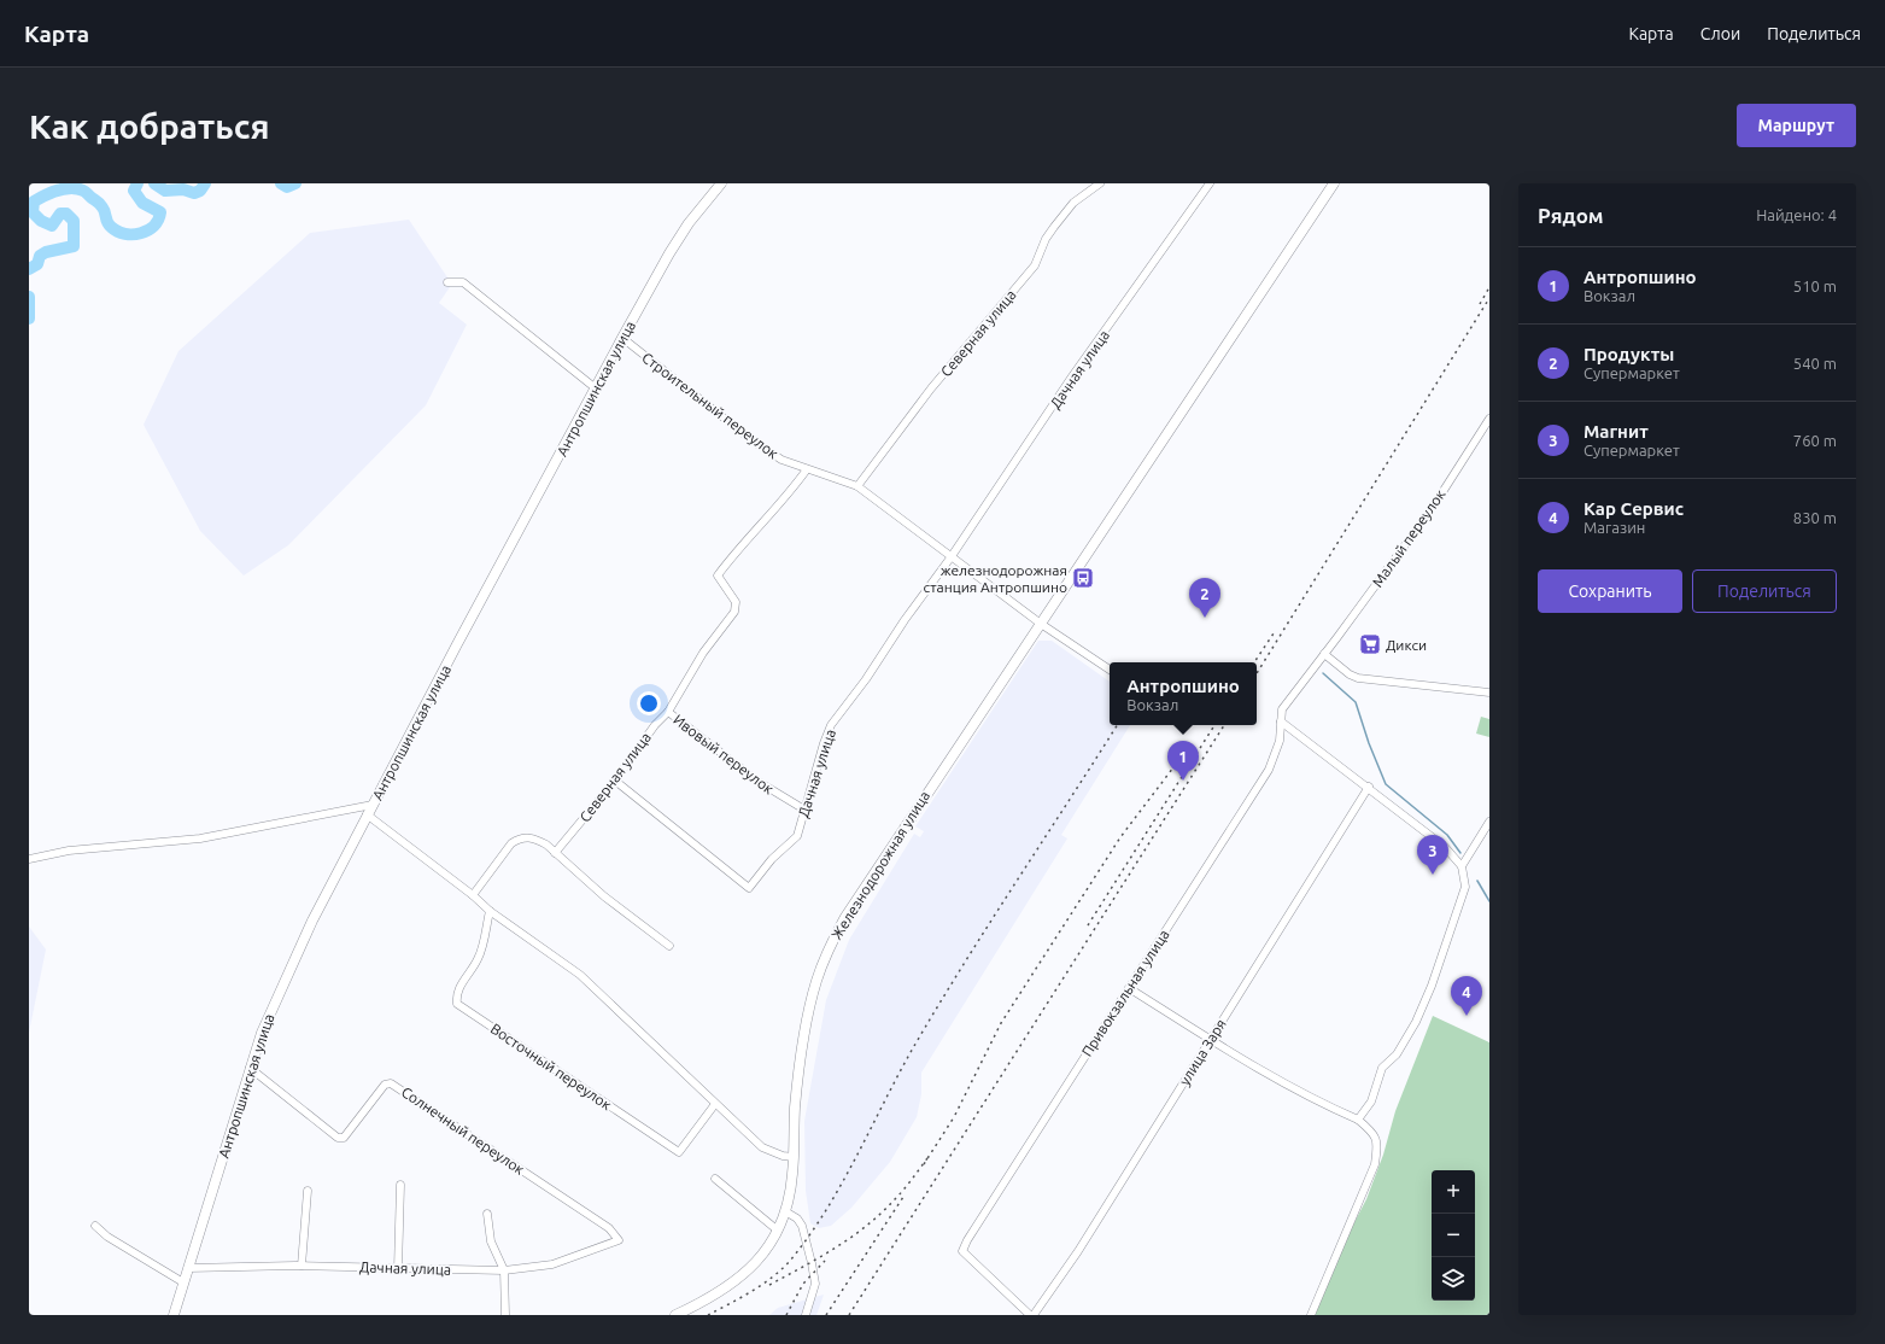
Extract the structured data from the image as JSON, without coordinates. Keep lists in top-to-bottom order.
{
  "streets": {
    "street": [
      "Северная улица",
      "Дачная улица",
      "Антропшинская улица",
      "Строительный переулок",
      "Малый переулок",
      "Ивовый переулок",
      "Железнодорожная улица",
      "Привокзальная улица",
      "улица Заря",
      "Восточный переулок",
      "Солнечный переулок"
    ]
  },
  "crossings": [
    ["Северная улица", "Дачная улица"],
    ["Северная улица", "Строительный переулок"],
    ["Северная улица", "Ивовый переулок"],
    ["Дачная улица", "Антропшинская улица"],
    ["Дачная улица", "Строительный переулок"],
    ["Дачная улица", "Ивовый переулок"],
    ["Дачная улица", "Солнечный переулок"],
    ["Антропшинская улица", "Строительный переулок"],
    ["Антропшинская улица", "Солнечный переулок"],
    ["Строительный переулок", "Железнодорожная улица"],
    ["Малый переулок", "Привокзальная улица"]
  ],
  "places": {
    "bus stop": ["железнодорожная станция Антропшино"],
    "supermarket": ["Дикси"]
  },
  "page": {
    "header": "Карта",
    "nav": ["Карта", "Слои", "Поделиться"],
    "buttons": [
      "Маршрут",
      ["Сохранить", "Поделиться"]
    ],
    "title": "Как добраться",
    "heading": ["Рядом", "Найдено: 4"],
    "list": [
      {
        "mark": "1",
        "name": "Антропшино",
        "note": "Вокзал",
        "value": "510 m"
      },
      {
        "mark": "2",
        "name": "Продукты",
        "note": "Супермаркет",
        "value": "540 m"
      },
      {
        "mark": "3",
        "name": "Магнит",
        "note": "Супермаркет",
        "value": "760 m"
      },
      {
        "mark": "4",
        "name": "Кар Сервис",
        "note": "Магазин",
        "value": "830 m"
      }
    ],
    "pins": [
      "2",
      "1",
      "3",
      "4"
    ],
    "popup": ["Антропшино", "Вокзал"],
    "map_buttons": ["+", "−"]
  }
}
